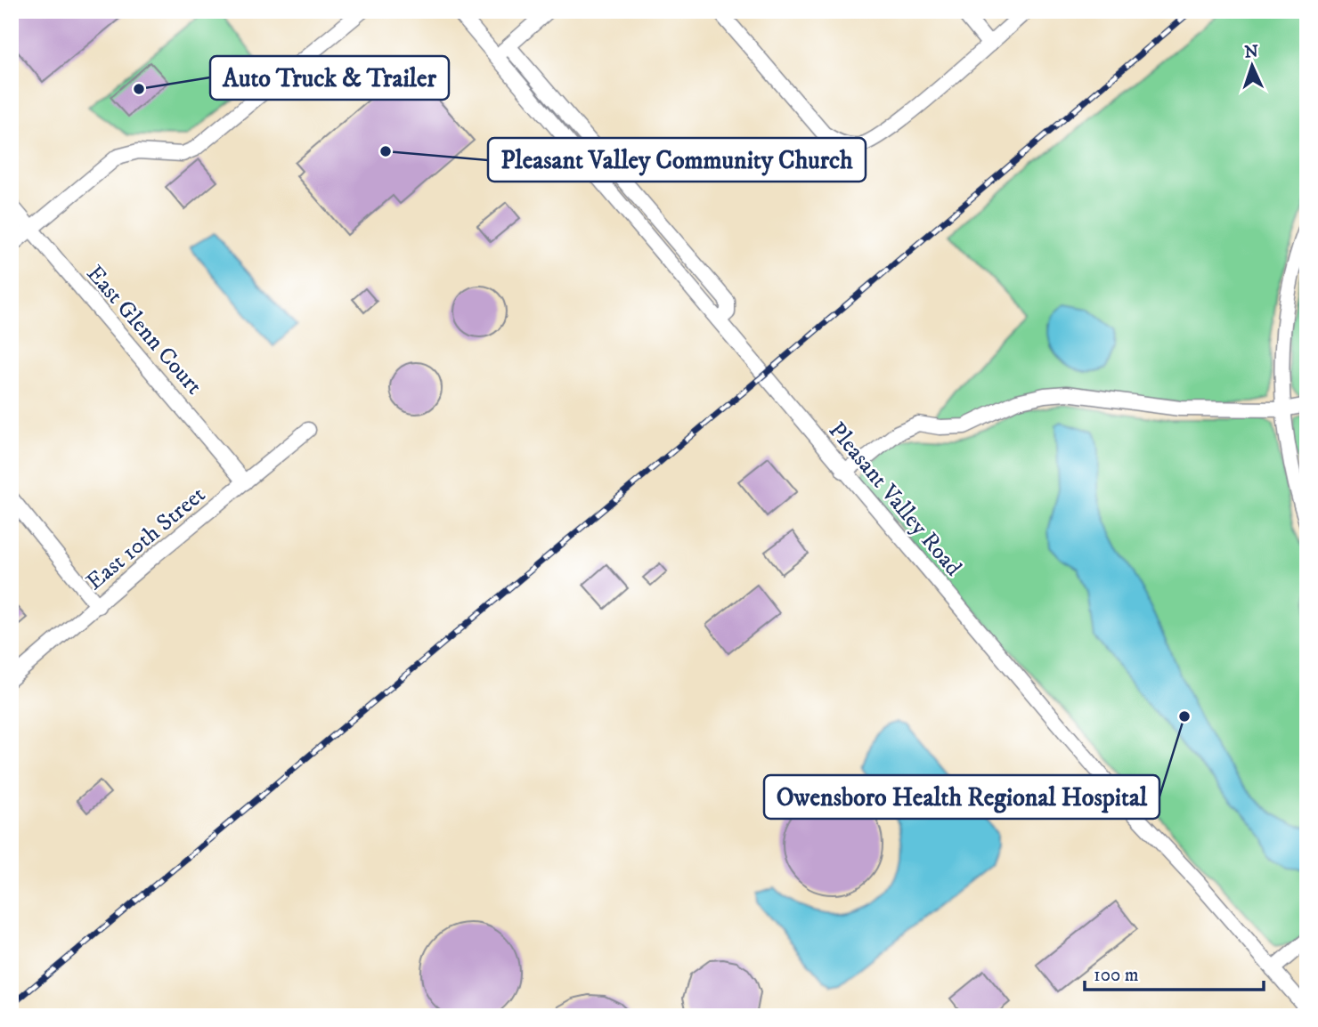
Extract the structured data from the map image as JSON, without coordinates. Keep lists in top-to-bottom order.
{
  "streets": {
    "street": ["East Glenn Court", "Pleasant Valley Road", "East 10th Street"]
  },
  "crossings": [
    ["East Glenn Court", "East 10th Street"]
  ],
  "places": ["Auto Truck & Trailer", "Pleasant Valley Community Church", "Owensboro Health Regional Hospital"],
  "scale_bar": "100 m",
  "north": "top"
}
